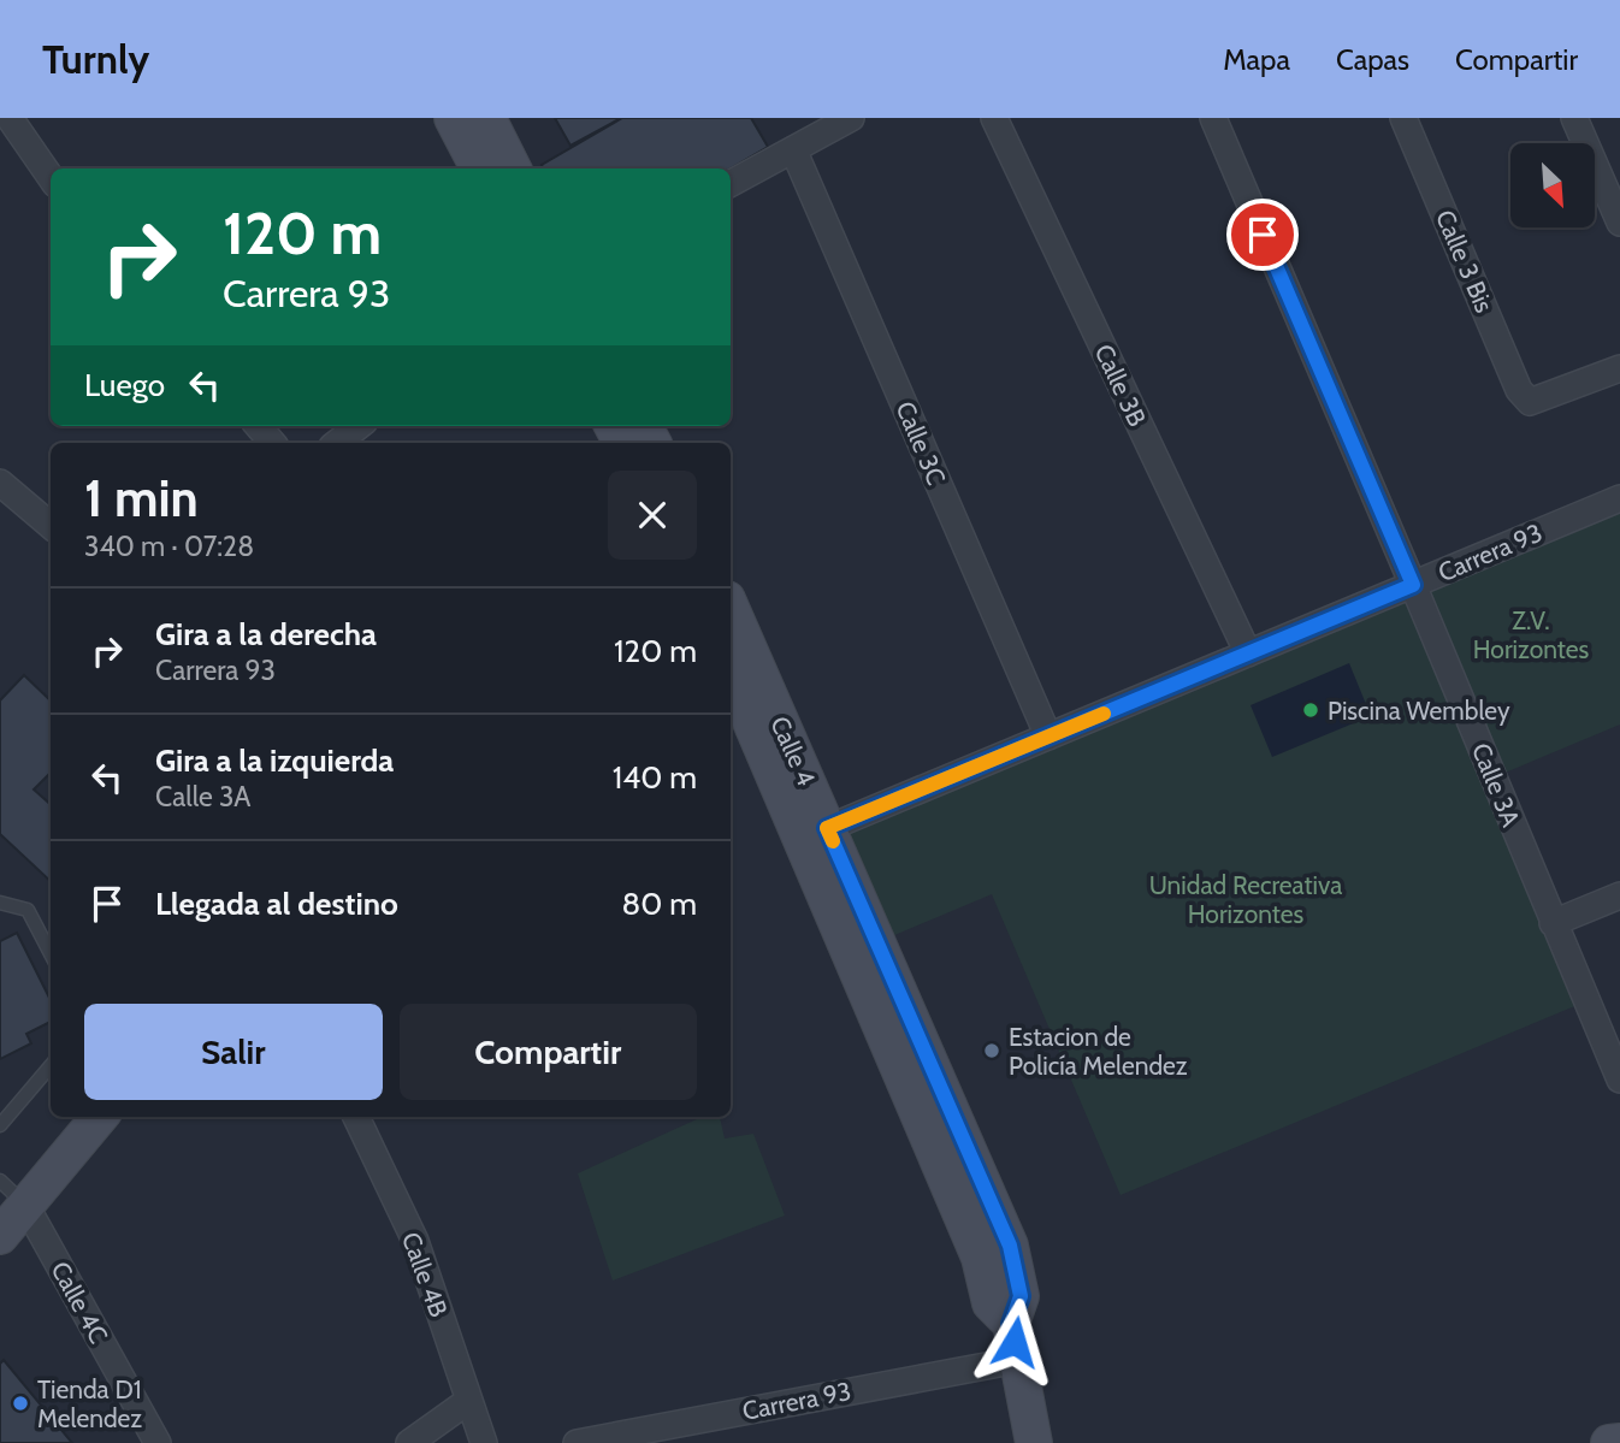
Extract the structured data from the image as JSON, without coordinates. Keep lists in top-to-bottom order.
{
  "streets": {
    "street": [
      "Calle 3 Bis",
      "Calle 3B",
      "Calle 3C",
      "Carrera 93",
      "Calle 4",
      "Calle 3A",
      "Calle 4B",
      "Calle 4C"
    ]
  },
  "crossings": [
    ["Calle 3B", "Carrera 93"],
    ["Calle 3C", "Carrera 93"],
    ["Carrera 93", "Calle 4"],
    ["Carrera 93", "Calle 3A"]
  ],
  "parks": ["Z.V. Horizontes", "Unidad Recreativa Horizontes"],
  "places": ["Piscina Wembley", "Estacion de Policía Melendez", "Tienda D1 Melendez"],
  "north": "bottom right",
  "page": {
    "header": "Turnly",
    "nav": ["Mapa", "Capas", "Compartir"],
    "turn": ["120 m", "Carrera 93"],
    "then": "Luego",
    "heading": ["1 min", "340 m · 07:28"],
    "list": [
      {
        "name": "Gira a la derecha",
        "note": "Carrera 93",
        "value": "120 m"
      },
      {
        "name": "Gira a la izquierda",
        "note": "Calle 3A",
        "value": "140 m"
      },
      {
        "name": "Llegada al destino",
        "value": "80 m"
      }
    ],
    "buttons": ["Salir", "Compartir"]
  }
}
